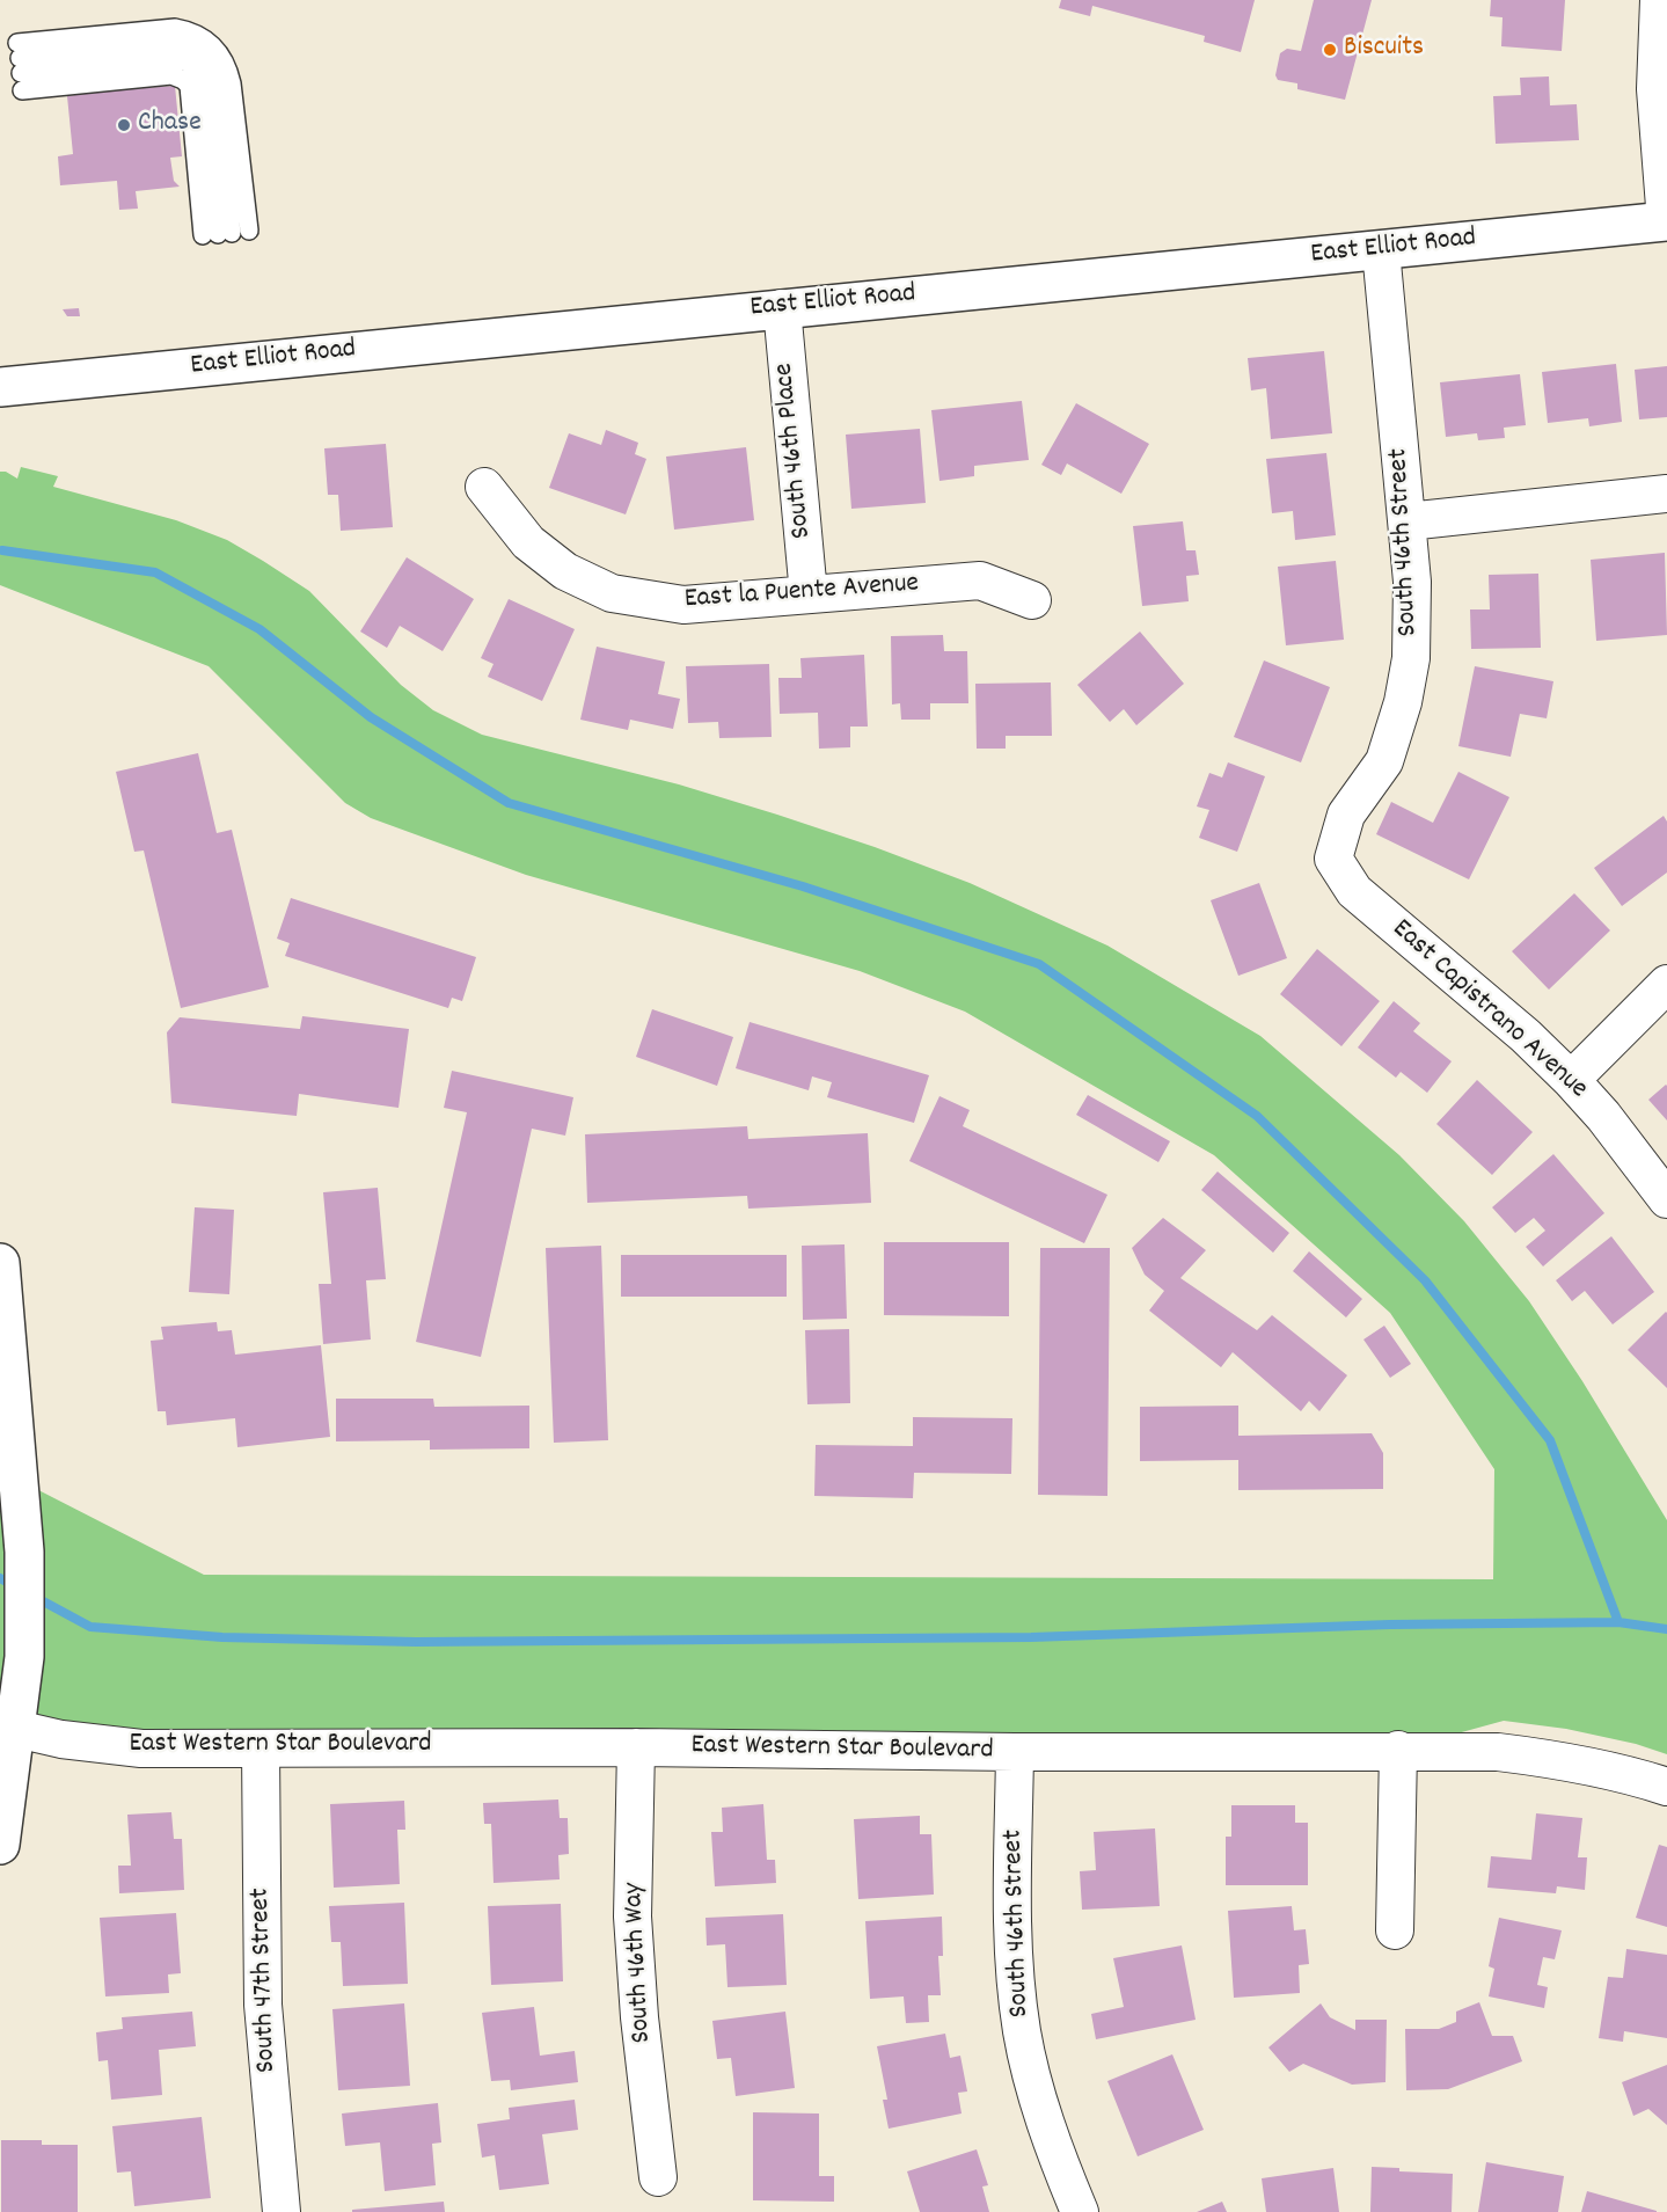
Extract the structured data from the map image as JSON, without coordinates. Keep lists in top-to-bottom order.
{
  "streets": {
    "main road": ["East Elliot Road"],
    "street": [
      "South 46th Place",
      "South 46th Street",
      "East la Puente Avenue",
      "East Capistrano Avenue",
      "East Western Star Boulevard",
      "South 46th Way",
      "South 47th Street"
    ]
  },
  "crossings": [
    ["East Elliot Road", "South 46th Place"],
    ["East Elliot Road", "South 46th Street"],
    ["South 46th Place", "East la Puente Avenue"],
    ["South 46th Street", "East Capistrano Avenue"],
    ["South 46th Street", "East Western Star Boulevard"],
    ["East Western Star Boulevard", "South 46th Way"],
    ["East Western Star Boulevard", "South 47th Street"]
  ],
  "places": ["Biscuits", "Chase"]
}
